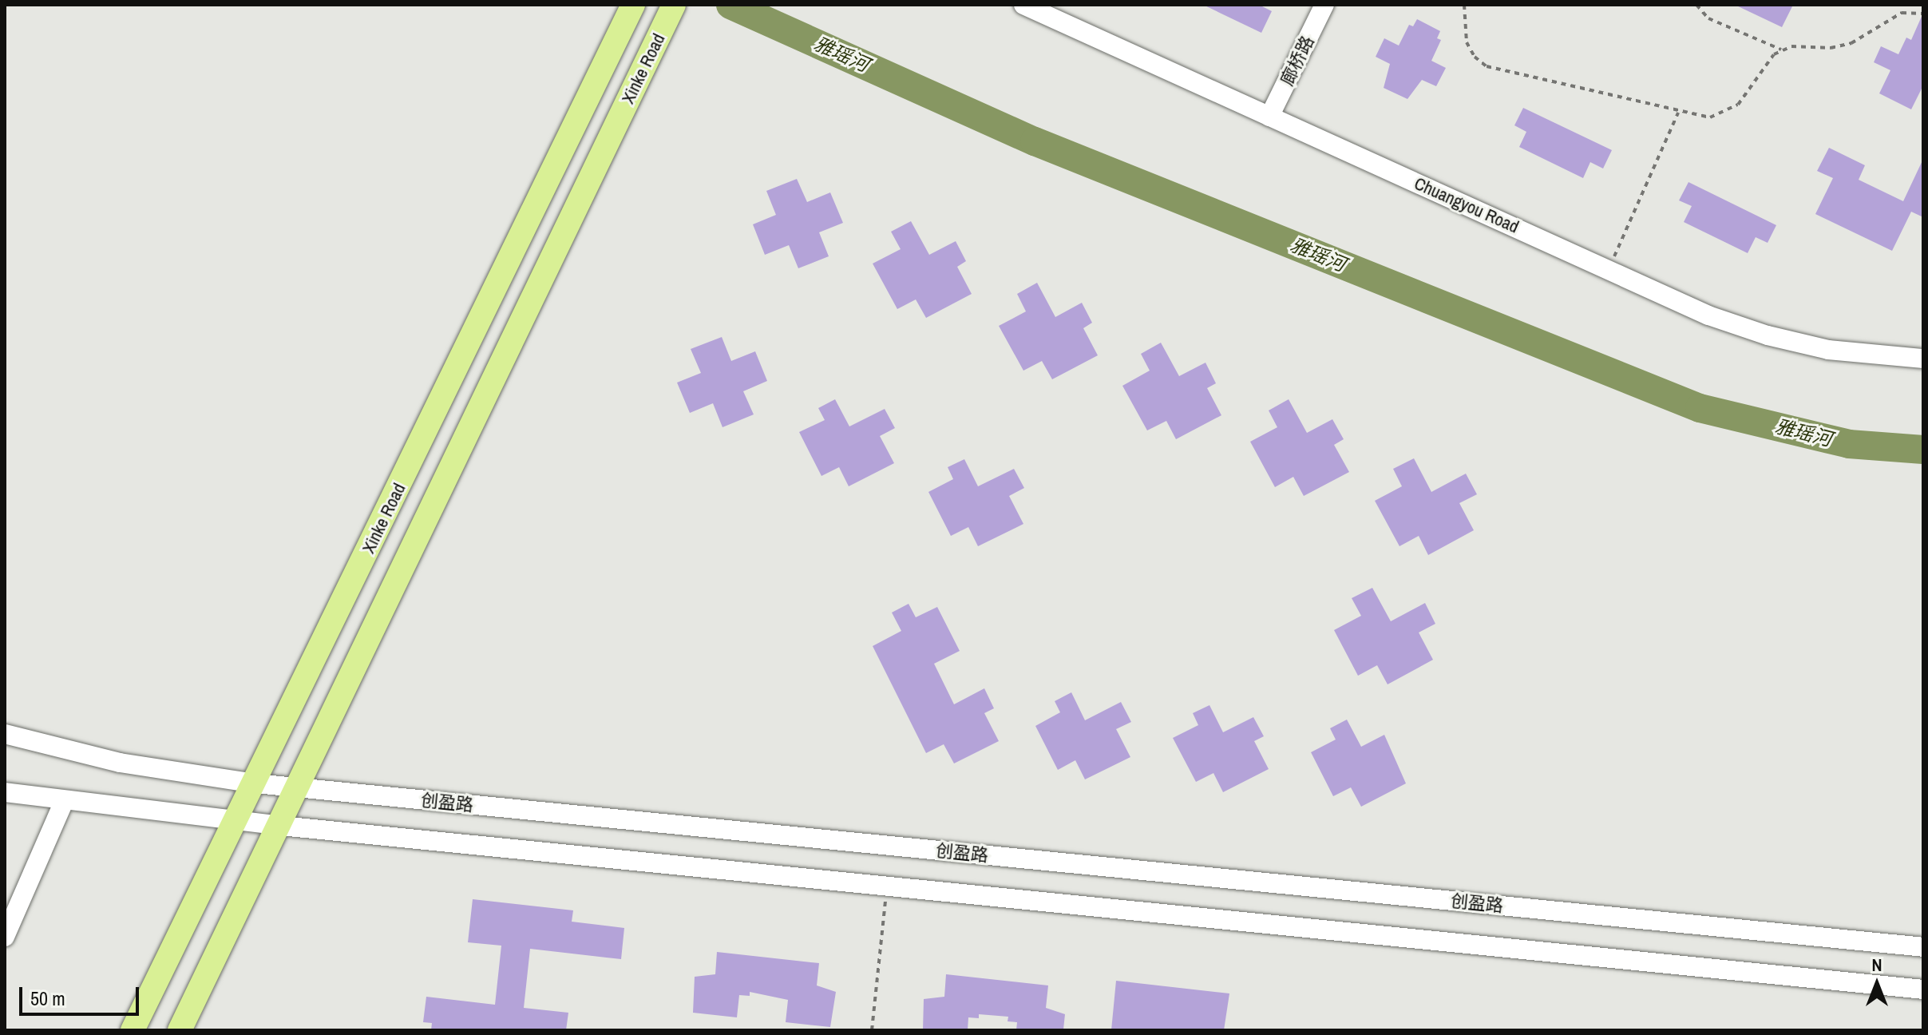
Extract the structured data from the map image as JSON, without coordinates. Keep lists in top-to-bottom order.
{
  "streets": {
    "main road": ["Xinke Road"],
    "street": ["廊桥路", "Chuangyou Road", "创盈路"]
  },
  "crossings": [
    ["廊桥路", "Chuangyou Road"],
    ["Xinke Road", "创盈路"]
  ],
  "water": ["雅瑶河"],
  "scale_bar": "50 m",
  "north": "top"
}
